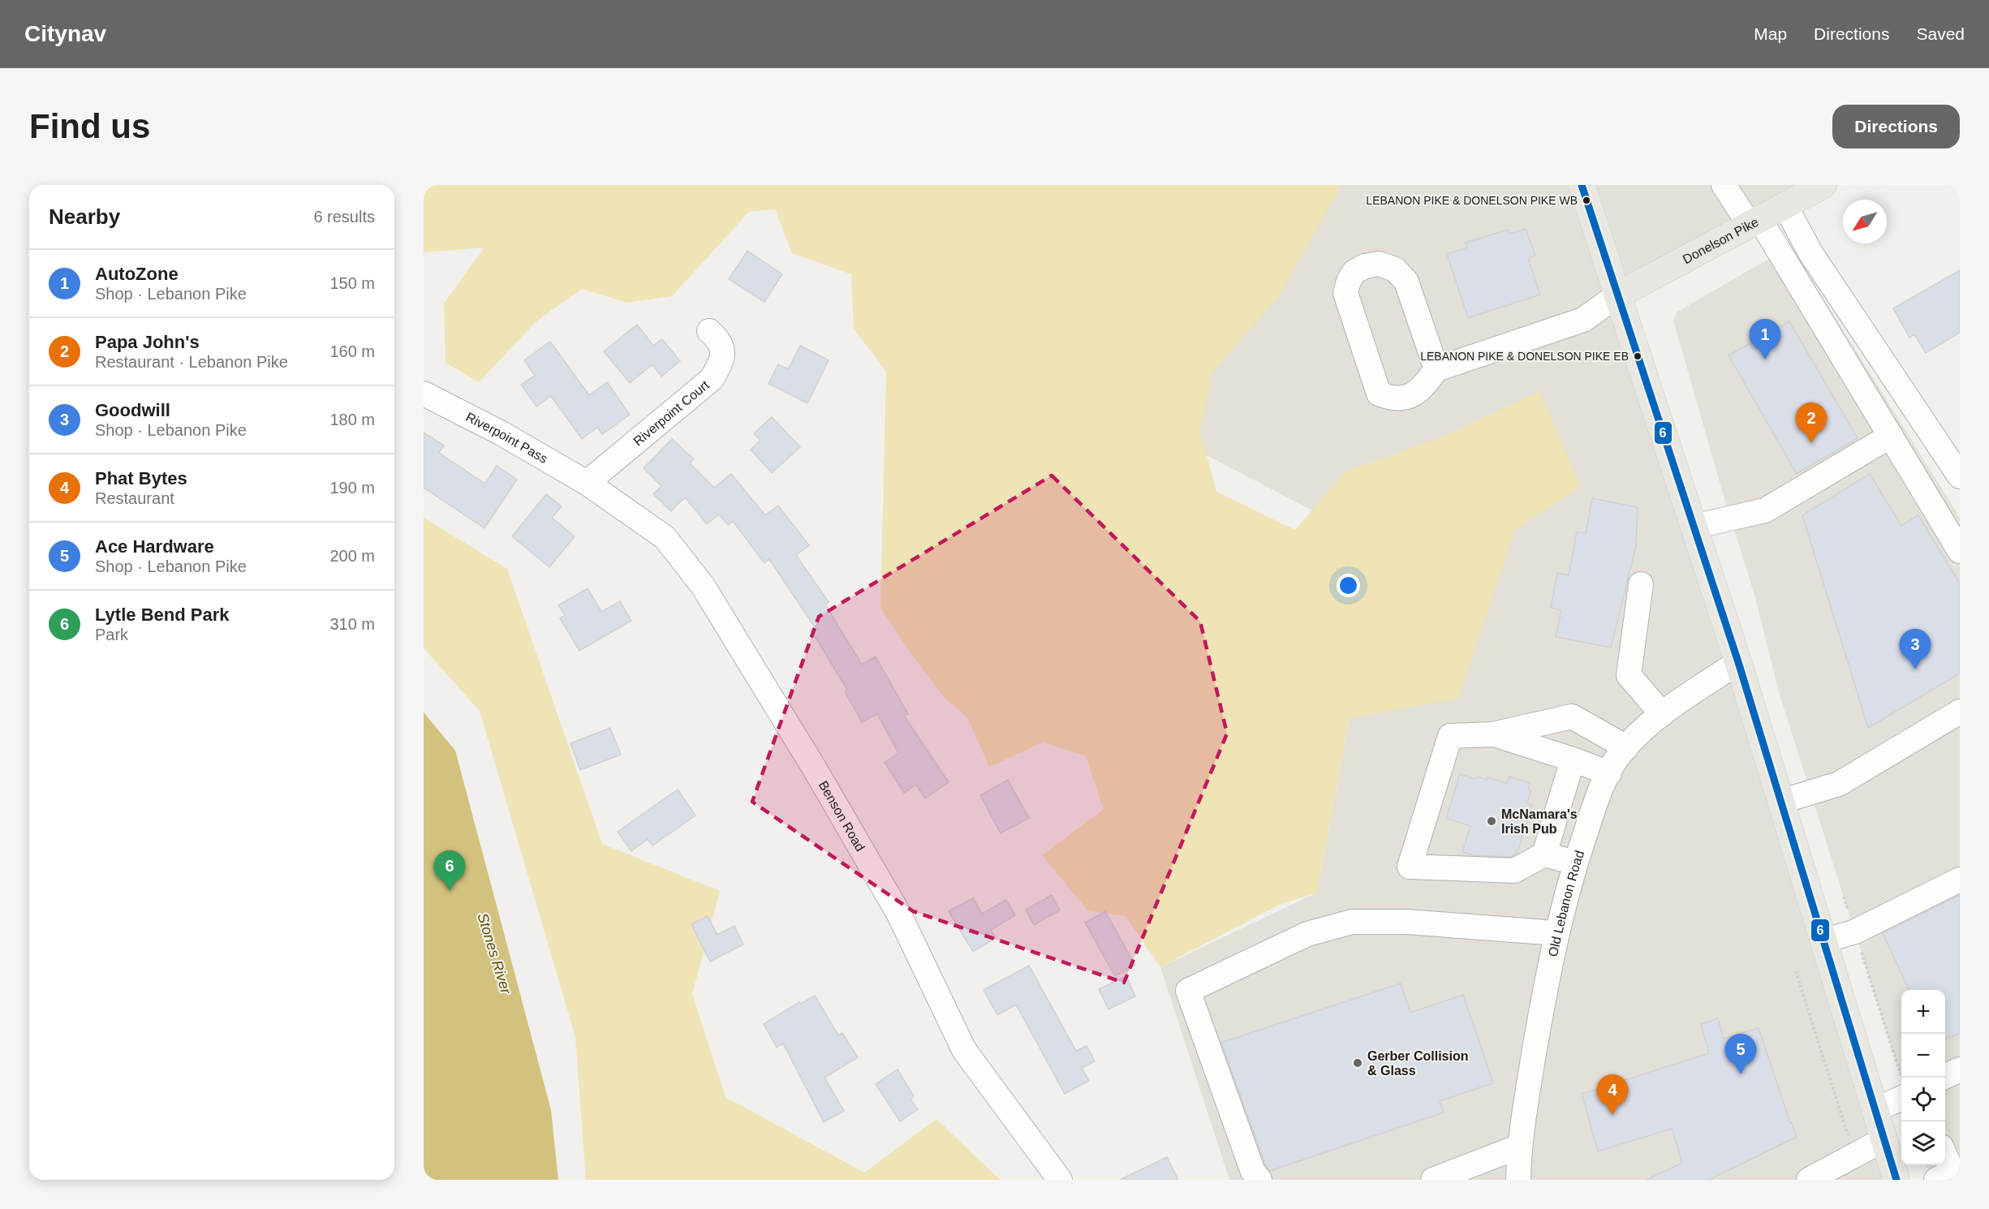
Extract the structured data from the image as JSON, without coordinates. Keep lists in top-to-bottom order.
{
  "streets": {
    "main road": ["Donelson Pike"],
    "street": [
      "Riverpoint Court",
      "Riverpoint Pass",
      "Benson Road",
      "Old Lebanon Road"
    ]
  },
  "crossings": [
    ["Riverpoint Court", "Riverpoint Pass"],
    ["Riverpoint Court", "Benson Road"],
    ["Riverpoint Pass", "Benson Road"]
  ],
  "water": ["Stones River"],
  "places": [
    "LEBANON PIKE & DONELSON PIKE WB",
    "LEBANON PIKE & DONELSON PIKE EB",
    "McNamara's Irish Pub",
    "Gerber Collision & Glass"
  ],
  "lines": ["transit line 6"],
  "north": "bottom left",
  "page": {
    "header": "Citynav",
    "nav": ["Map", "Directions", "Saved"],
    "buttons": "Directions",
    "title": "Find us",
    "heading": ["Nearby", "6 results"],
    "list": [
      {
        "mark": "1",
        "name": "AutoZone",
        "note": "Shop · Lebanon Pike",
        "value": "150 m"
      },
      {
        "mark": "2",
        "name": "Papa John's",
        "note": "Restaurant · Lebanon Pike",
        "value": "160 m"
      },
      {
        "mark": "3",
        "name": "Goodwill",
        "note": "Shop · Lebanon Pike",
        "value": "180 m"
      },
      {
        "mark": "4",
        "name": "Phat Bytes",
        "note": "Restaurant",
        "value": "190 m"
      },
      {
        "mark": "5",
        "name": "Ace Hardware",
        "note": "Shop · Lebanon Pike",
        "value": "200 m"
      },
      {
        "mark": "6",
        "name": "Lytle Bend Park",
        "note": "Park",
        "value": "310 m"
      }
    ],
    "pins": [
      "1",
      "2",
      "3",
      "6",
      "5",
      "4"
    ],
    "map_buttons": ["+", "−"]
  }
}
